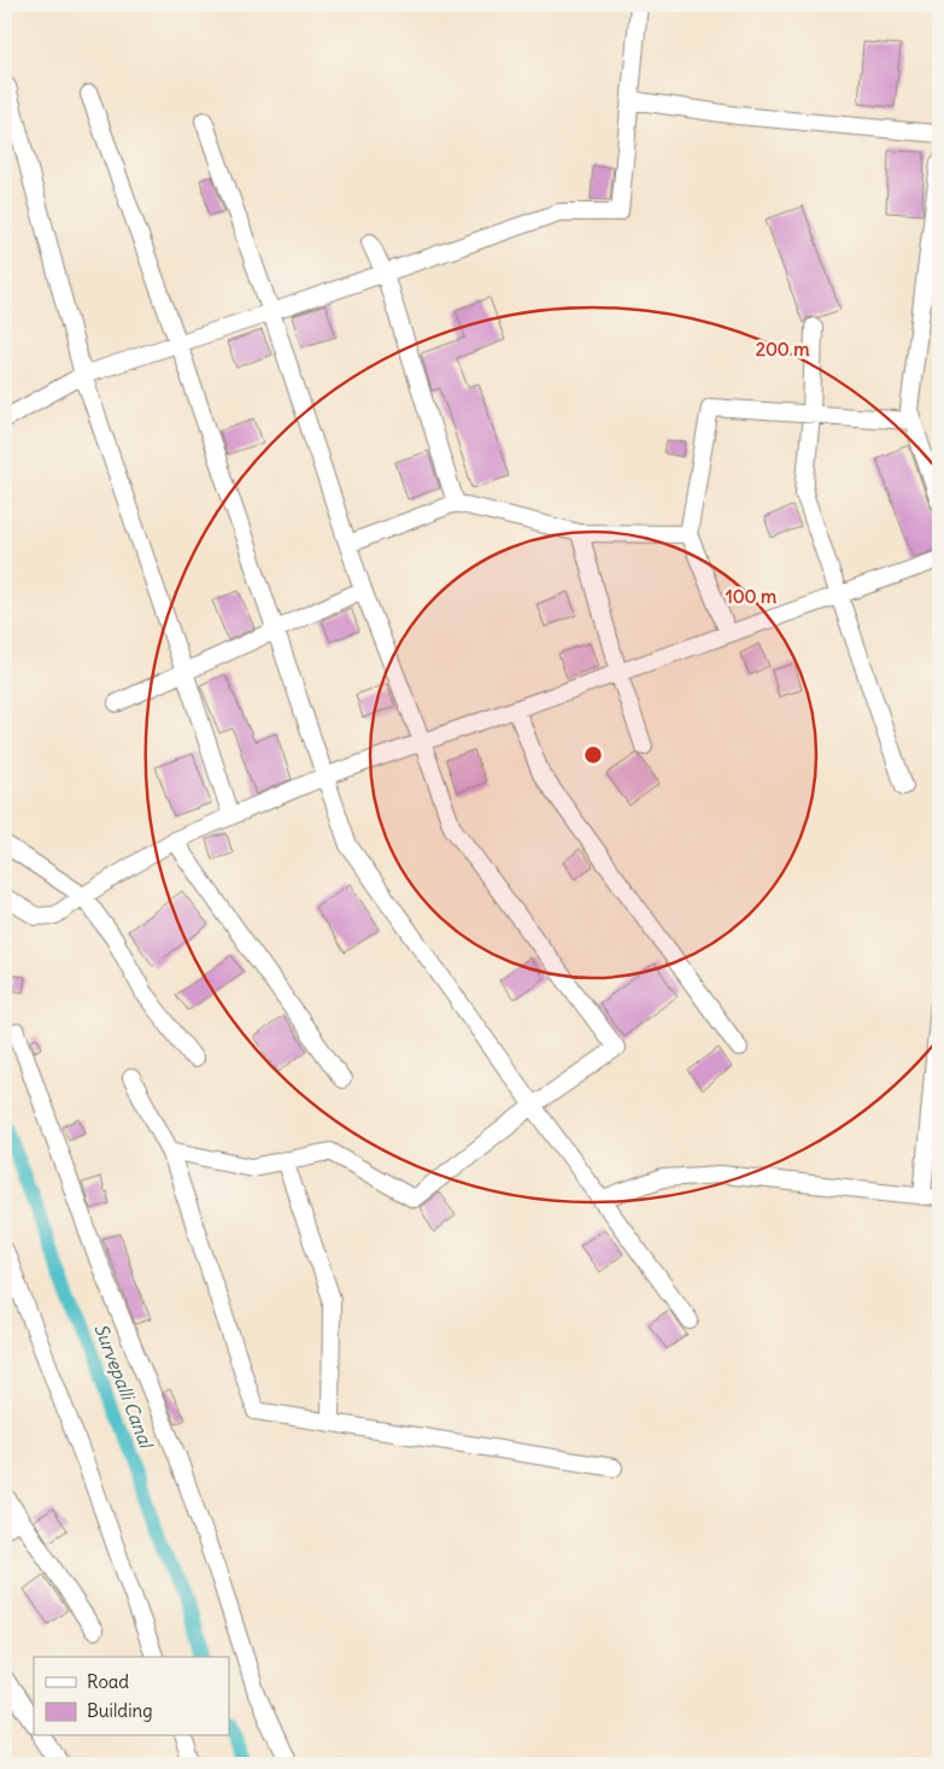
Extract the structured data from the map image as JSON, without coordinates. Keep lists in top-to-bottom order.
{
  "water": ["Survepalli Canal"],
  "legend": ["Road", "Building"],
  "rings": ["200 m", "100 m"]
}
